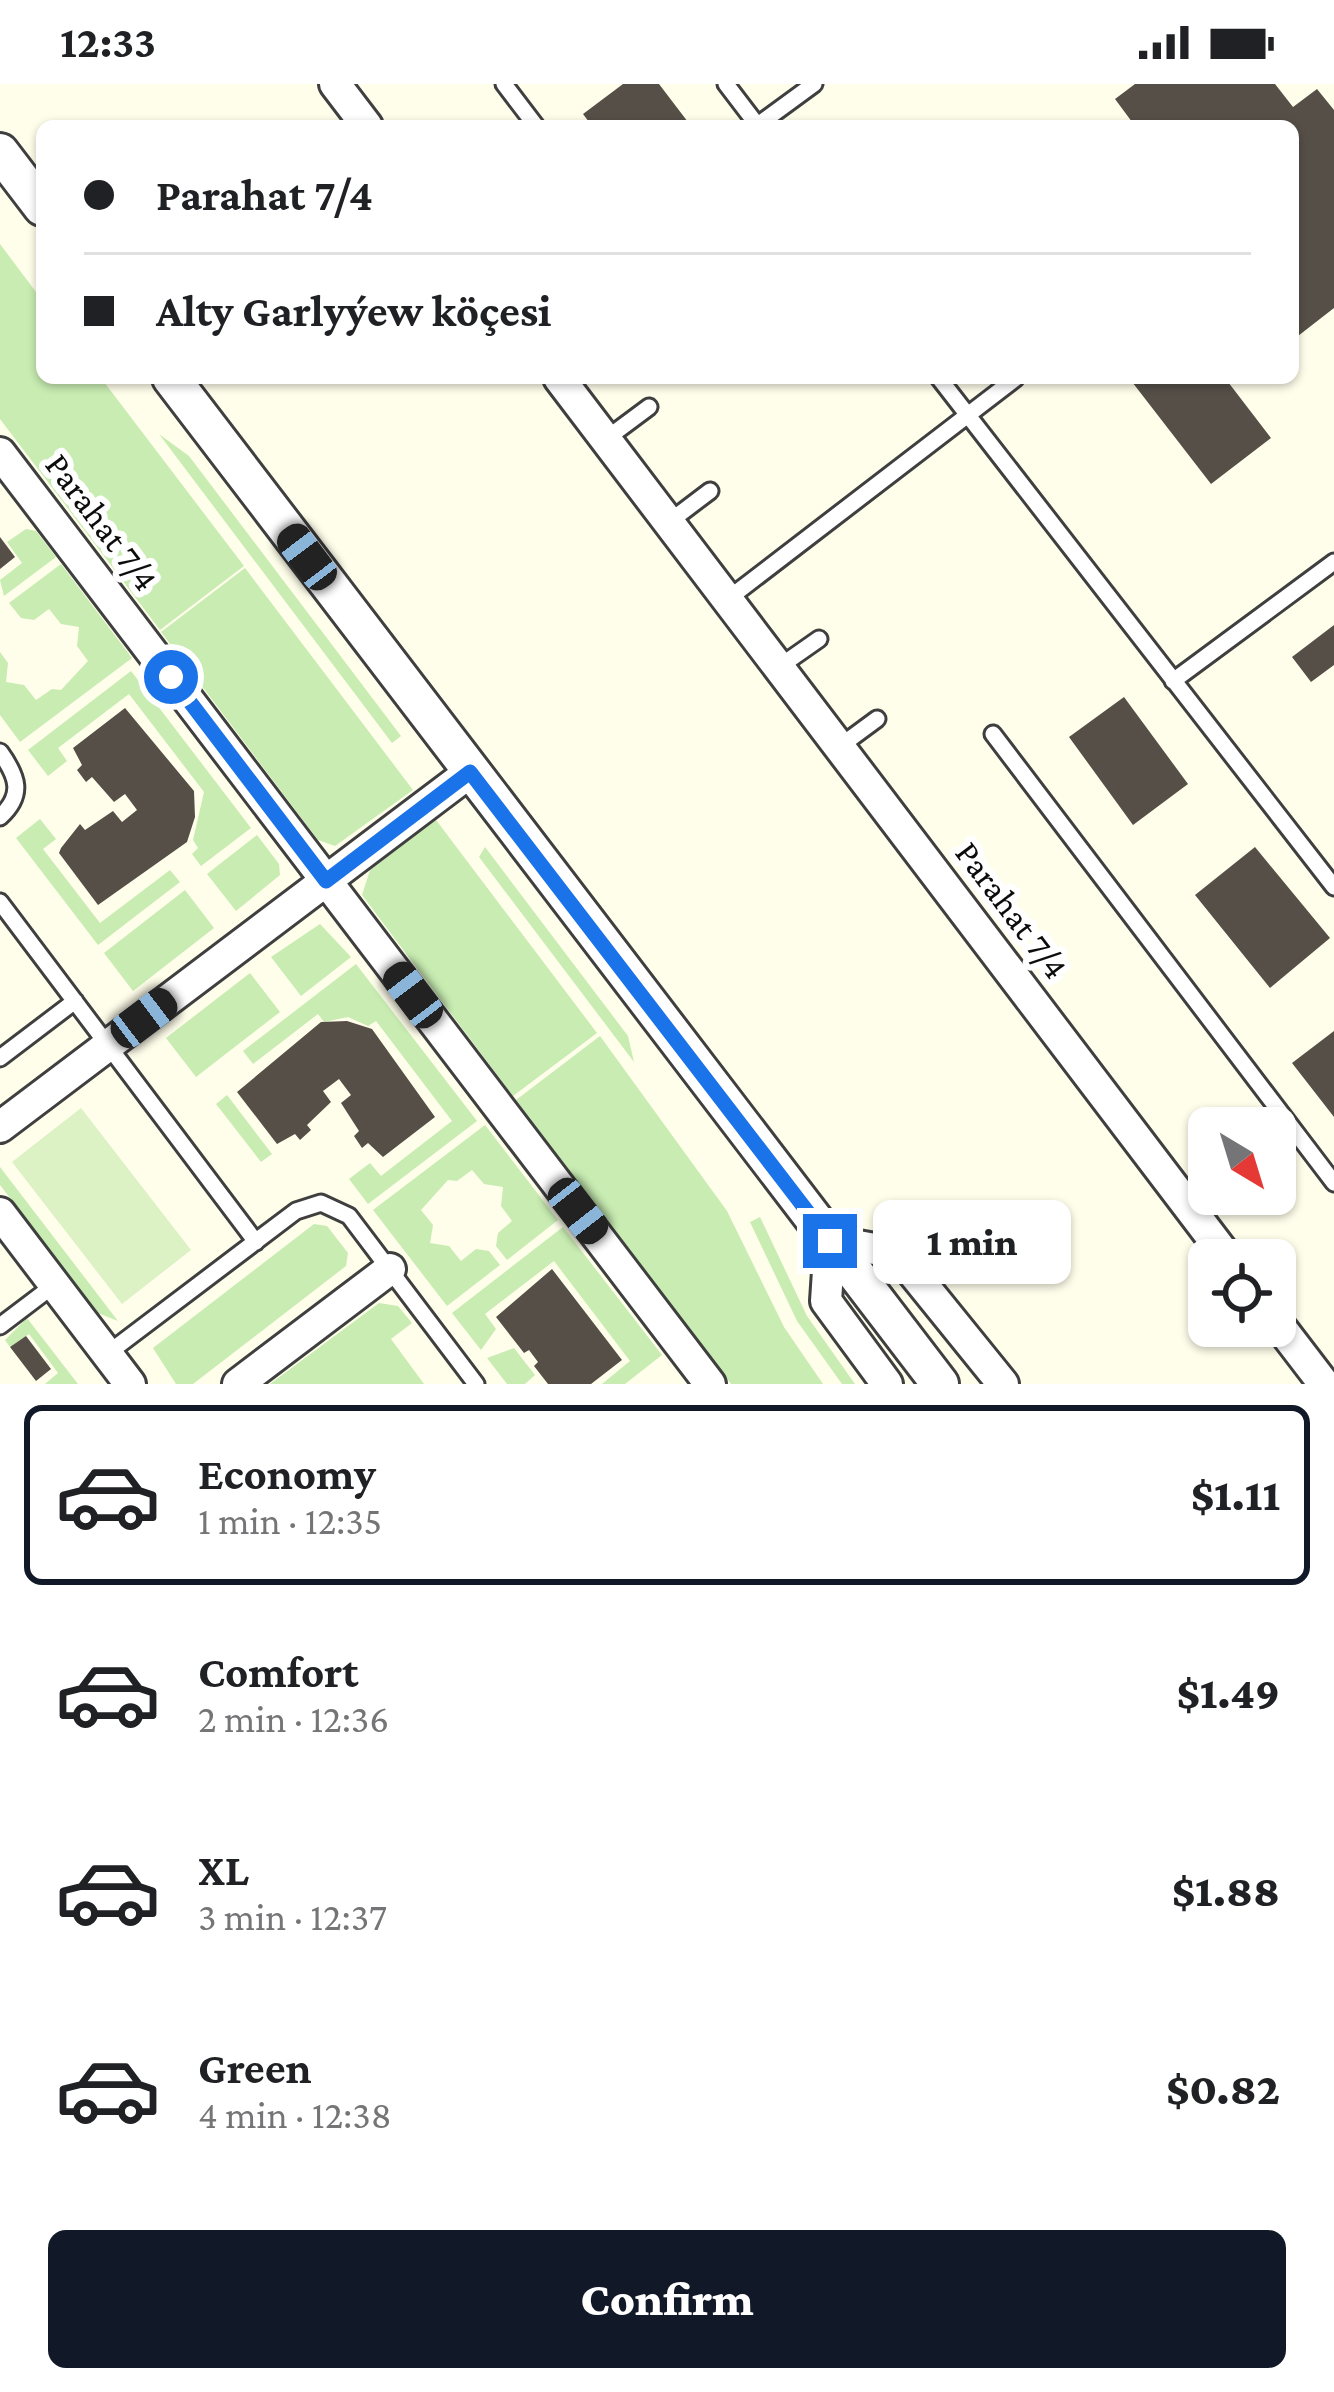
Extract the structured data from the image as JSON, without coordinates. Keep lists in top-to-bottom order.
{
  "streets": {
    "street": ["Parahat 7/4"]
  },
  "north": "bottom right",
  "page": {
    "status": "12:33",
    "banner": ["Parahat 7/4", "Alty Garlyýew köçesi"],
    "bubble": "1 min",
    "list": [
      {
        "name": "Economy",
        "note": "1 min · 12:35",
        "value": "$1.11"
      },
      {
        "name": "Comfort",
        "note": "2 min · 12:36",
        "value": "$1.49"
      },
      {
        "name": "XL",
        "note": "3 min · 12:37",
        "value": "$1.88"
      },
      {
        "name": "Green",
        "note": "4 min · 12:38",
        "value": "$0.82"
      }
    ],
    "buttons": "Confirm"
  }
}
